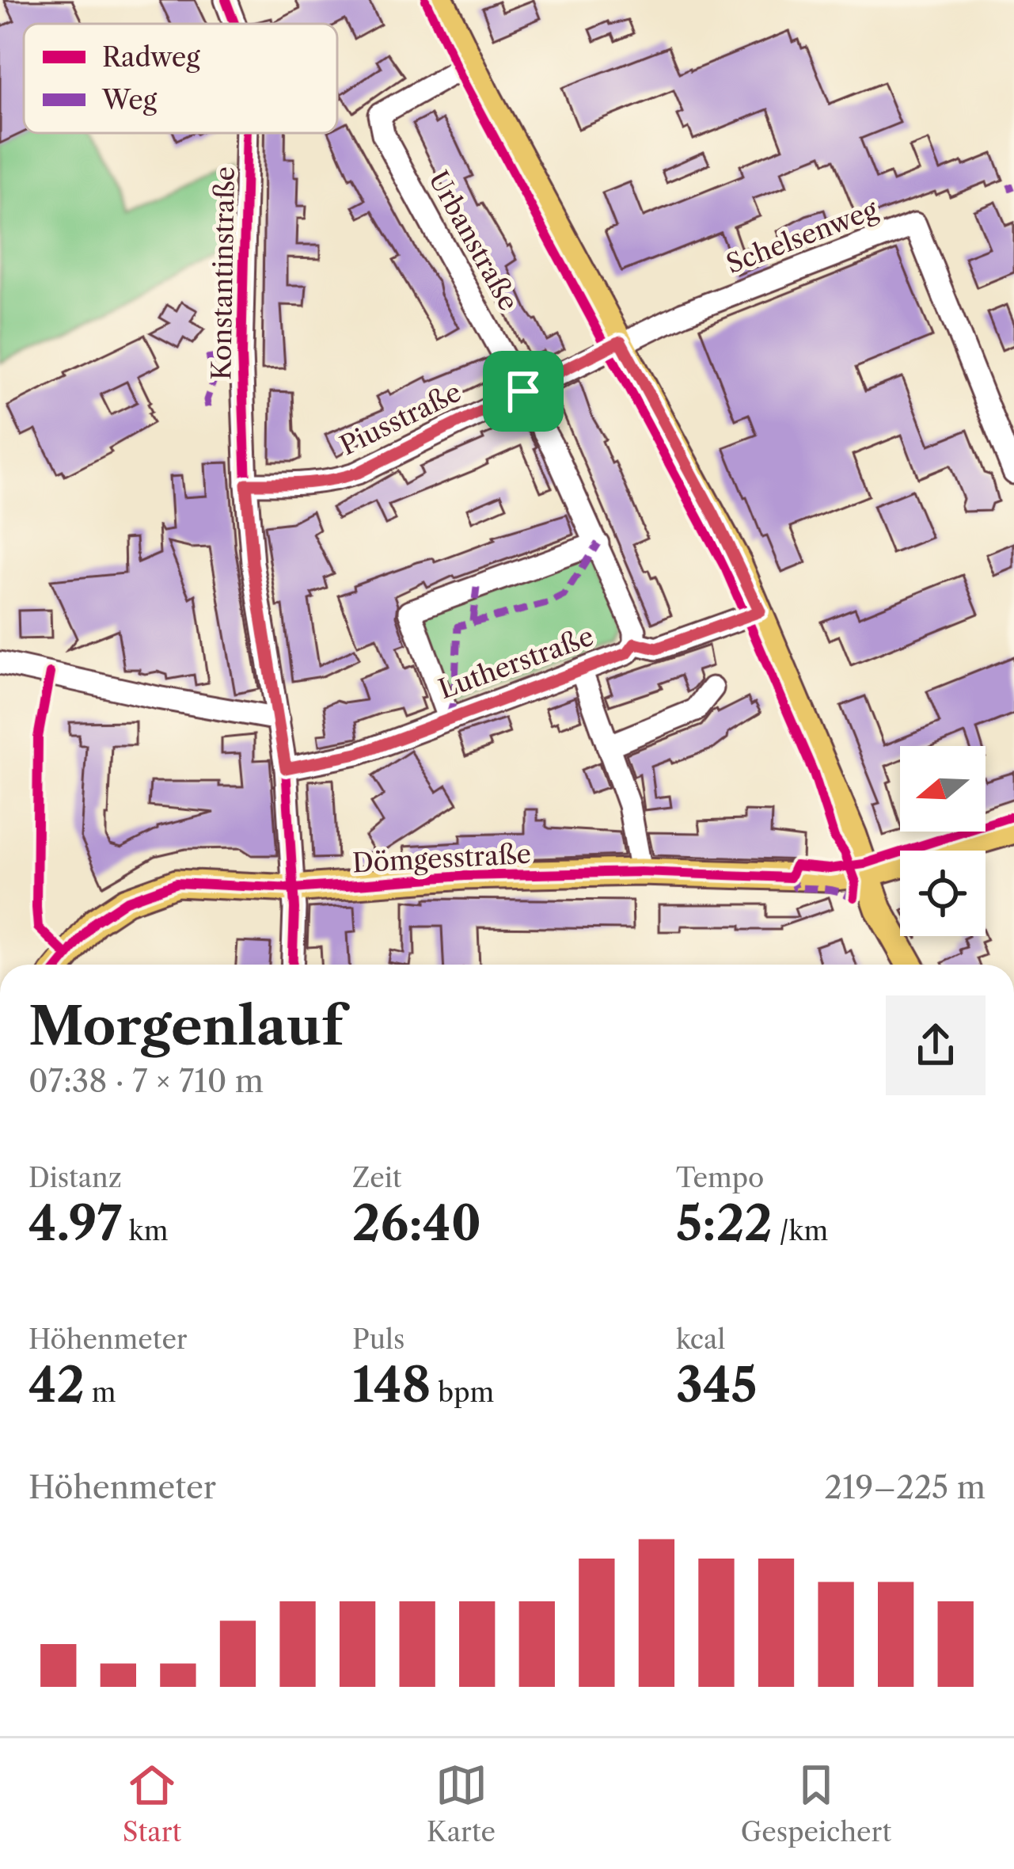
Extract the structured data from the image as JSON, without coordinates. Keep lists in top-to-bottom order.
{
  "streets": {
    "main road": ["Dömgesstraße"],
    "street": [
      "Schelsenweg",
      "Urbanstraße",
      "Konstantinstraße",
      "Piusstraße",
      "Lutherstraße"
    ]
  },
  "crossings": [
    ["Schelsenweg", "Piusstraße"],
    ["Urbanstraße", "Piusstraße"],
    ["Urbanstraße", "Lutherstraße"],
    ["Konstantinstraße", "Piusstraße"],
    ["Konstantinstraße", "Lutherstraße"],
    ["Konstantinstraße", "Dömgesstraße"]
  ],
  "legend": ["Radweg", "Weg"],
  "north": "left",
  "page": {
    "heading": ["Morgenlauf", "07:38 · 7 × 710 m"],
    "stats": [
      ["Distanz", "4.97 km"],
      ["Zeit", "26:40"],
      ["Tempo", "5:22 /km"],
      ["Höhenmeter", "42 m"],
      ["Puls", "148 bpm"],
      ["kcal", "345"]
    ],
    "chart": ["Höhenmeter", "219–225 m"],
    "tabs": ["Start", "Karte", "Gespeichert"]
  }
}
